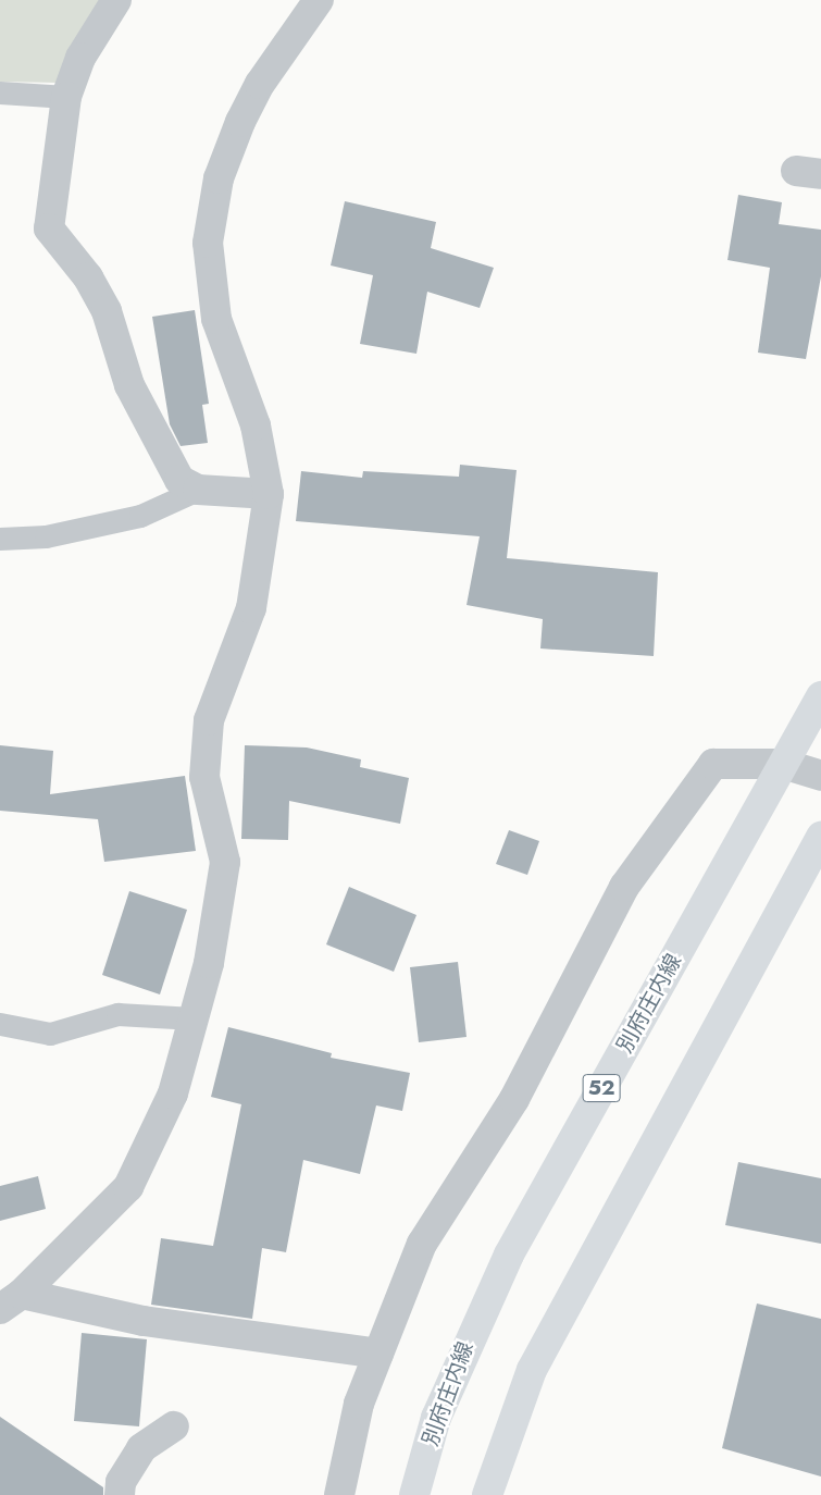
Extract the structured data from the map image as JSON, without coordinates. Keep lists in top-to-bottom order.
{
  "streets": {
    "main road": ["別府庄内線", "52"]
  }
}
